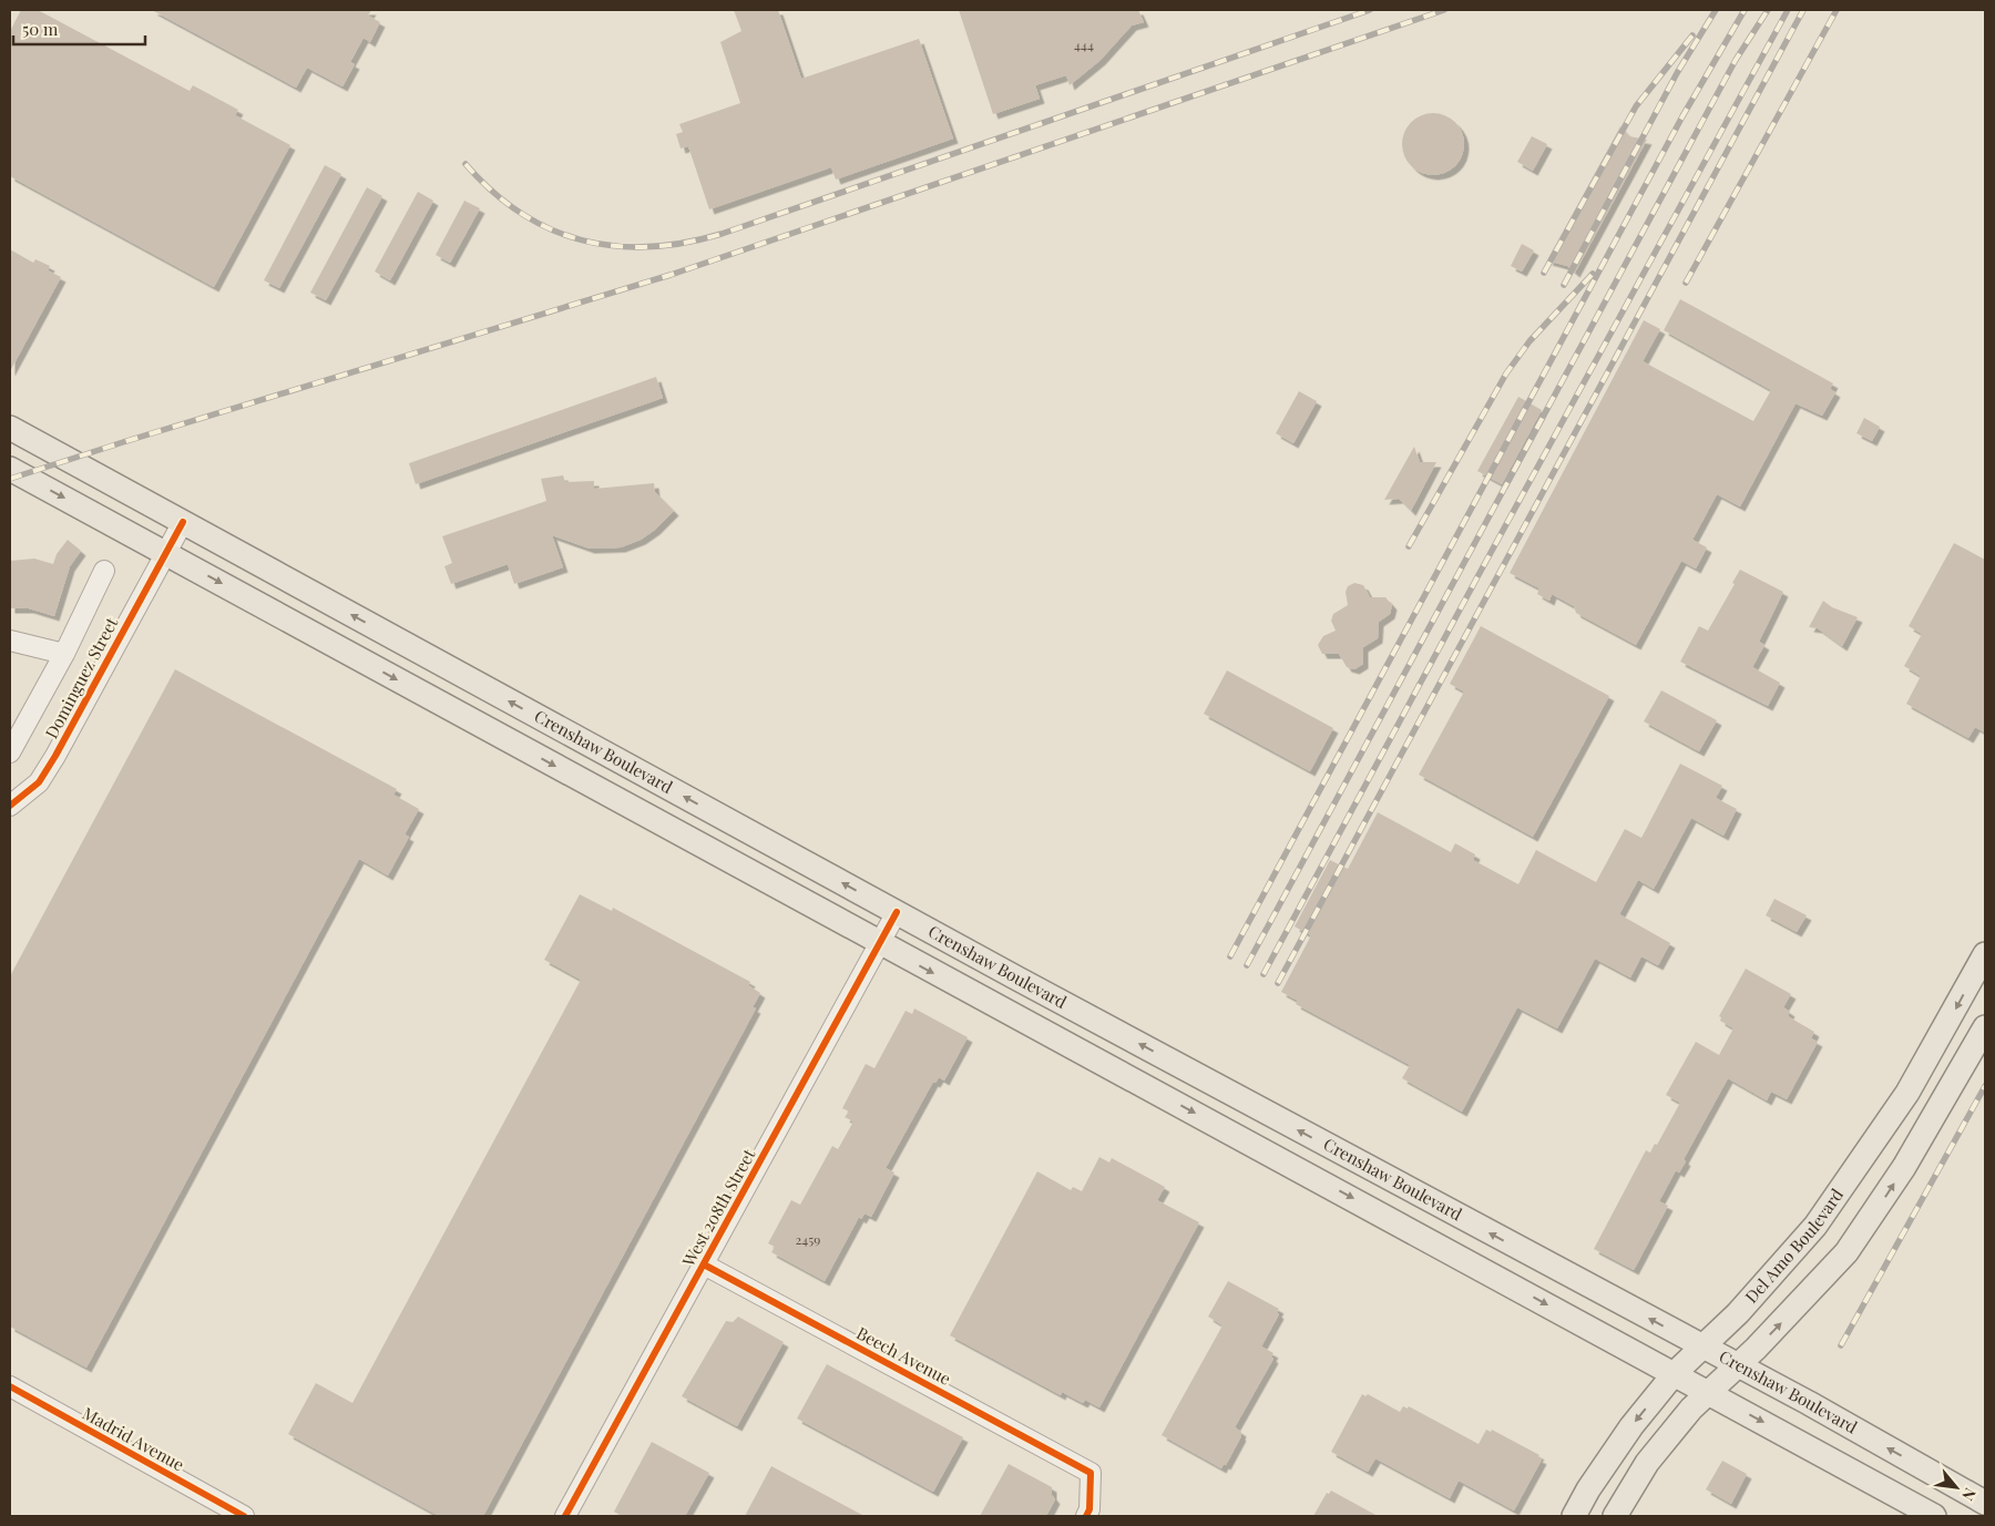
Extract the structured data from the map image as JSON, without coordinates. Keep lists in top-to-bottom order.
{
  "streets": {
    "main road": ["Crenshaw Boulevard", "Del Amo Boulevard"],
    "street": [
      "Dominguez Street",
      "West 208th Street",
      "Beech Avenue",
      "Madrid Avenue"
    ]
  },
  "crossings": [
    ["Dominguez Street", "Crenshaw Boulevard"],
    ["Crenshaw Boulevard", "West 208th Street"],
    ["Crenshaw Boulevard", "Del Amo Boulevard"],
    ["West 208th Street", "Beech Avenue"]
  ],
  "house_numbers": ["444", "2459"],
  "scale_bar": "50 m",
  "north": "bottom right"
}
